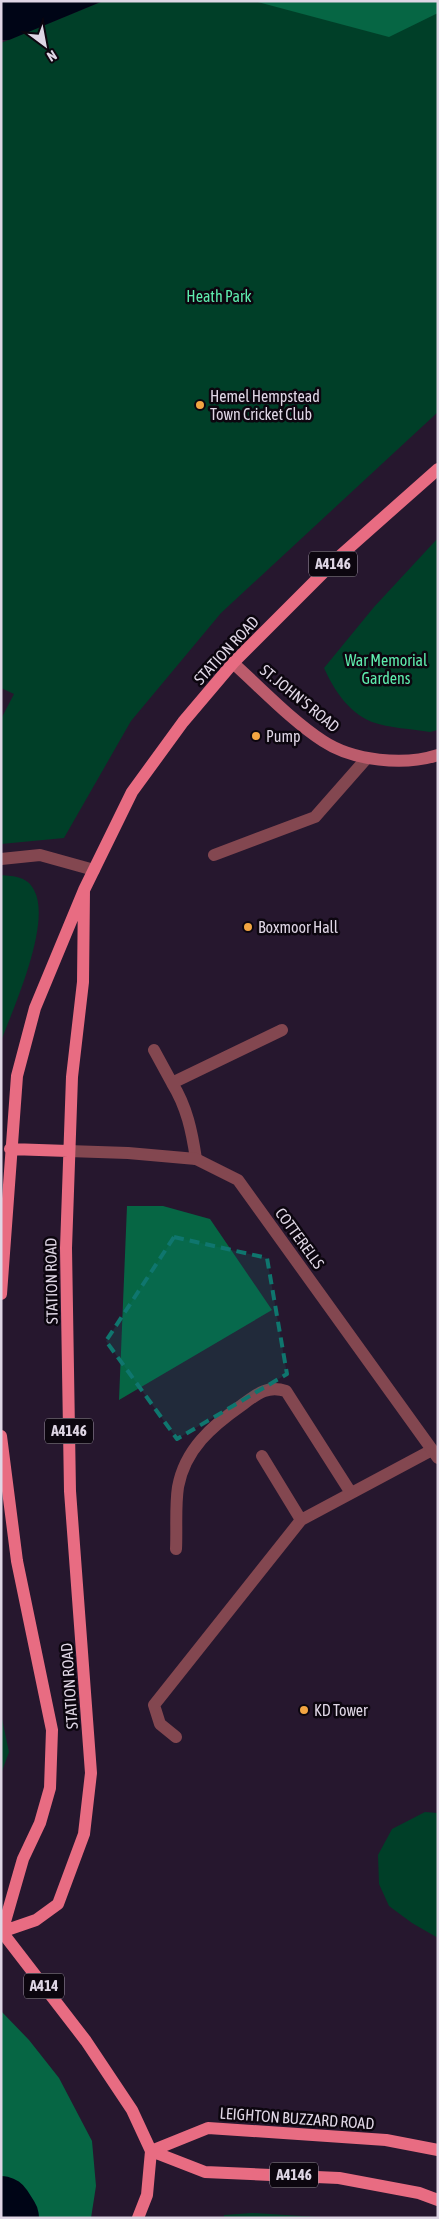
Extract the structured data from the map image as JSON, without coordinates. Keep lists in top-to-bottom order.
{
  "streets": {
    "main road": [
      "A4146",
      "STATION ROAD",
      "A414",
      "LEIGHTON BUZZARD ROAD"
    ],
    "street": ["ST. JOHN'S ROAD", "COTTERELLS"]
  },
  "crossings": [
    ["A4146", "A414"],
    ["A4146", "LEIGHTON BUZZARD ROAD"],
    ["STATION ROAD", "ST. JOHN'S ROAD"],
    ["STATION ROAD", "COTTERELLS"],
    ["STATION ROAD", "A414"],
    ["A414", "LEIGHTON BUZZARD ROAD"]
  ],
  "parks": ["Heath Park", "War Memorial Gardens"],
  "places": [
    "Hemel Hempstead Town Cricket Club",
    "Pump",
    "Boxmoor Hall",
    "KD Tower"
  ],
  "north": "bottom right"
}
